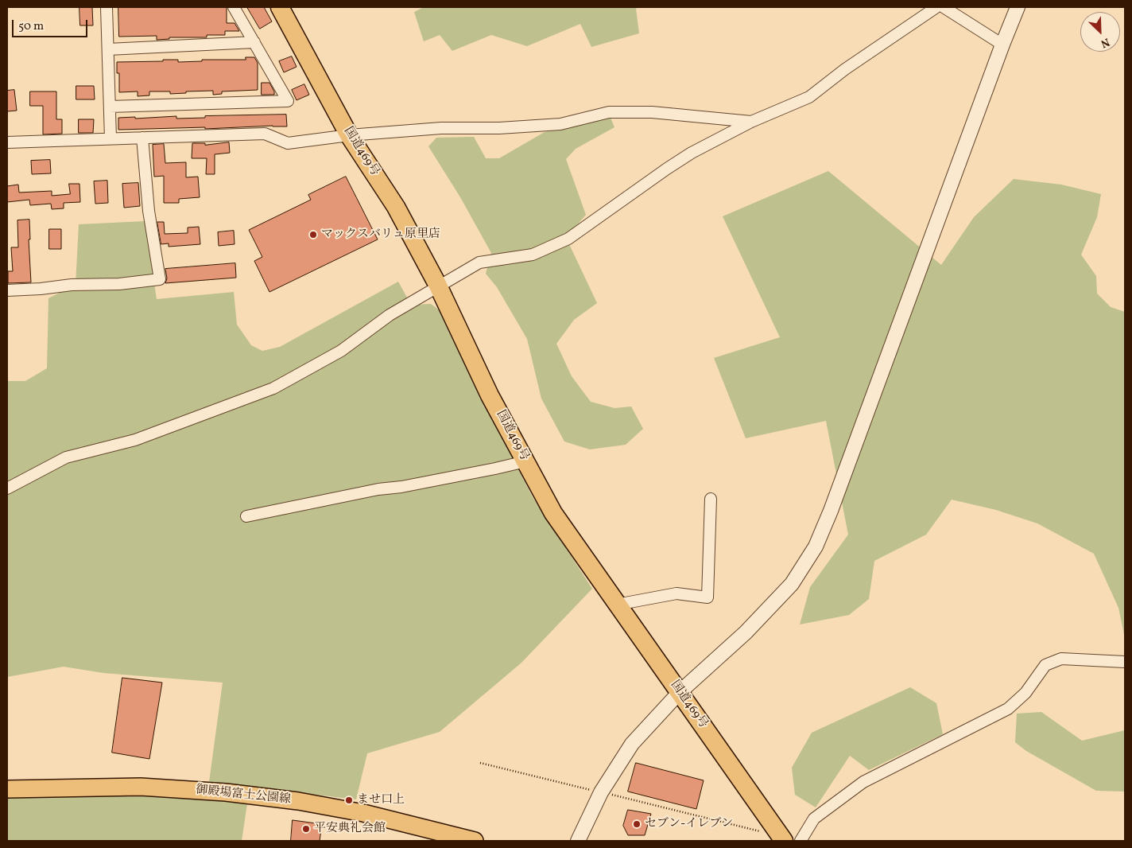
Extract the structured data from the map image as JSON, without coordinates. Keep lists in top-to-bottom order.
{
  "streets": {
    "highway": ["国道469号"],
    "main road": ["御殿場富士公園線"]
  },
  "places": [
    "マックスバリュ原里店",
    "ませ口上",
    "セブン-イレブン",
    "平安典礼会館"
  ],
  "scale_bar": "50 m",
  "north": "bottom right"
}
